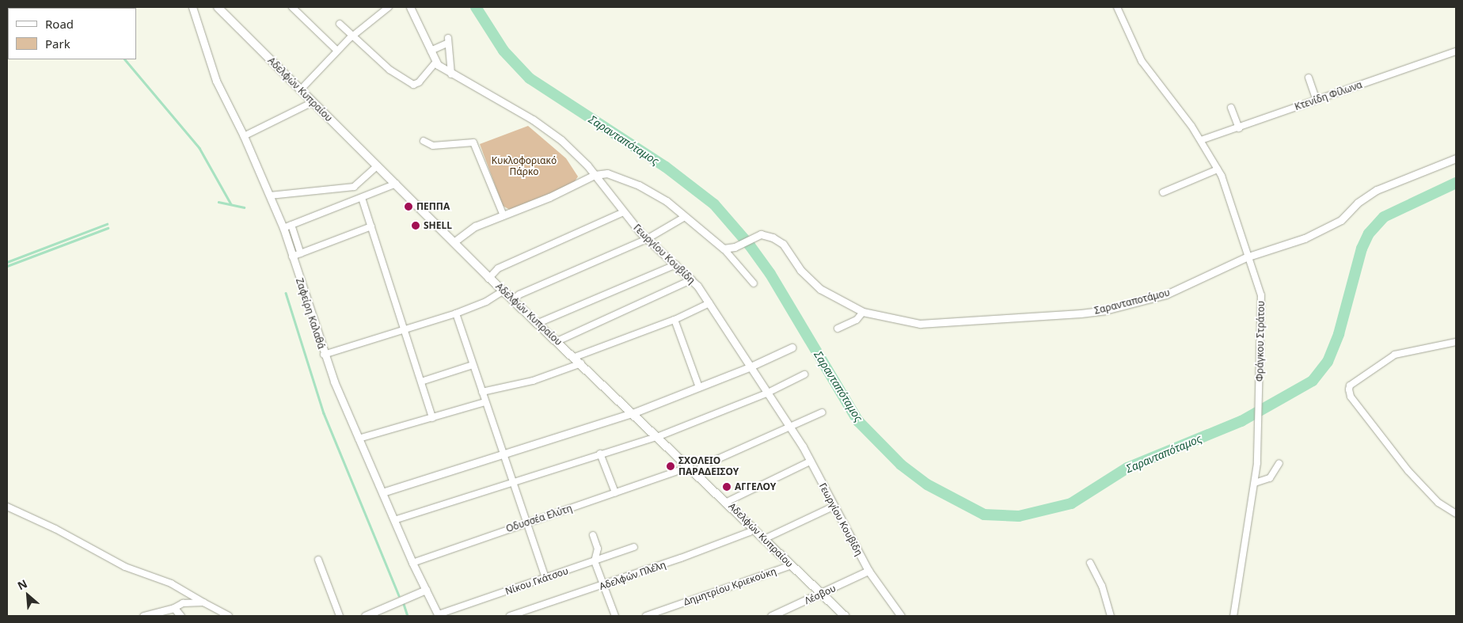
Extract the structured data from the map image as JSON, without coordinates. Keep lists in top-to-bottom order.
{
  "streets": {
    "main road": ["Αδελφών Κυπραίου"],
    "street": [
      "Κτενίδη Φίλωνα",
      "Γεωργίου Κουβίδη",
      "Σαρανταποτάμου",
      "Ζαφείρη Καλαθά",
      "Φράγκου Στράτου",
      "Οδυσσέα Ελύτη",
      "Αδελφών Πλέλη",
      "Νίκου Γκάτσου",
      "Δημητρίου Κριεκούκη",
      "Λέσβου"
    ]
  },
  "crossings": [
    ["Αδελφών Κυπραίου", "Οδυσσέα Ελύτη"],
    ["Αδελφών Κυπραίου", "Αδελφών Πλέλη"],
    ["Αδελφών Κυπραίου", "Δημητρίου Κριεκούκη"],
    ["Αδελφών Κυπραίου", "Λέσβου"],
    ["Κτενίδη Φίλωνα", "Φράγκου Στράτου"],
    ["Γεωργίου Κουβίδη", "Λέσβου"],
    ["Σαρανταποτάμου", "Φράγκου Στράτου"],
    ["Ζαφείρη Καλαθά", "Οδυσσέα Ελύτη"],
    ["Ζαφείρη Καλαθά", "Νίκου Γκάτσου"]
  ],
  "water": ["Σαρανταπόταμος"],
  "parks": ["Κυκλοφοριακό Πάρκο"],
  "places": [
    "ΠΕΠΠΑ",
    "SHELL",
    "ΣΧΟΛΕΙΟ ΠΑΡΑΔΕΙΣΟΥ",
    "ΑΓΓΕΛΟΥ"
  ],
  "legend": ["Road", "Park"],
  "north": "top left"
}
